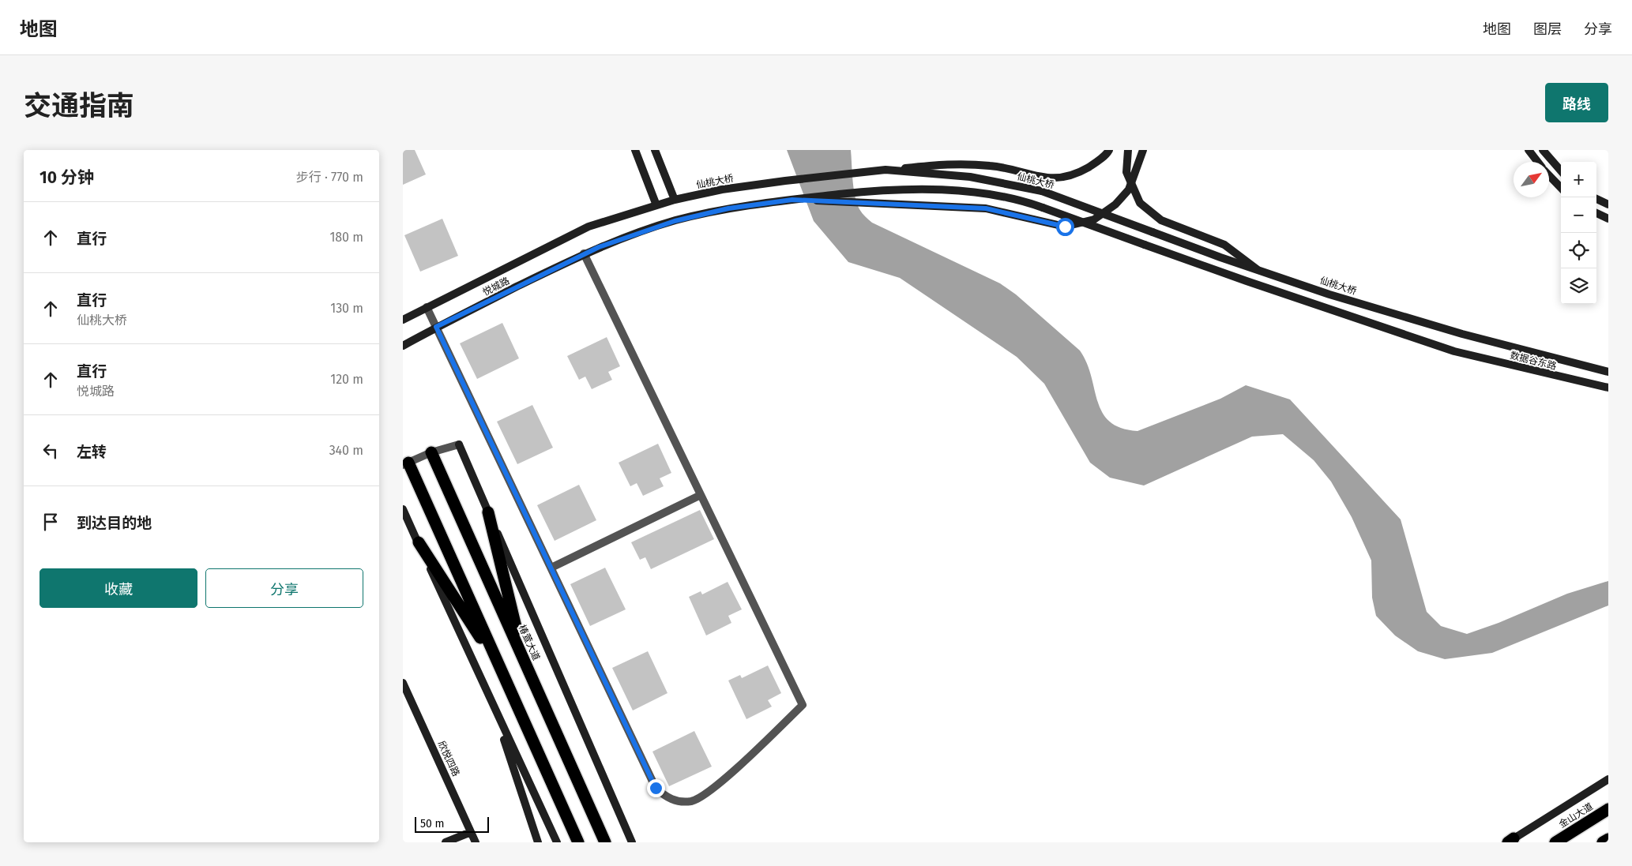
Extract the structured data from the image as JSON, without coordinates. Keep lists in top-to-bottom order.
{
  "streets": {
    "highway": ["椿萱大道", "金山大道"],
    "main road": [
      "仙桃大桥",
      "悦城路",
      "数据谷东路",
      "欣悦四路"
    ]
  },
  "crossings": [
    ["仙桃大桥", "悦城路"],
    ["仙桃大桥", "数据谷东路"],
    ["悦城路", "数据谷东路"]
  ],
  "scale_bar": "50 m",
  "north": "top right",
  "page": {
    "header": "地图",
    "nav": ["地图", "图层", "分享"],
    "title": "交通指南",
    "buttons": [
      "路线",
      ["收藏", "分享"]
    ],
    "heading": ["10 分钟", "步行 · 770 m"],
    "map_buttons": ["+", "−"],
    "list": [
      ["直行", "180 m"],
      ["直行", "仙桃大桥", "130 m"],
      ["直行", "悦城路", "120 m"],
      ["左转", "340 m"],
      "到达目的地"
    ],
    "scale": "50 m"
  }
}
